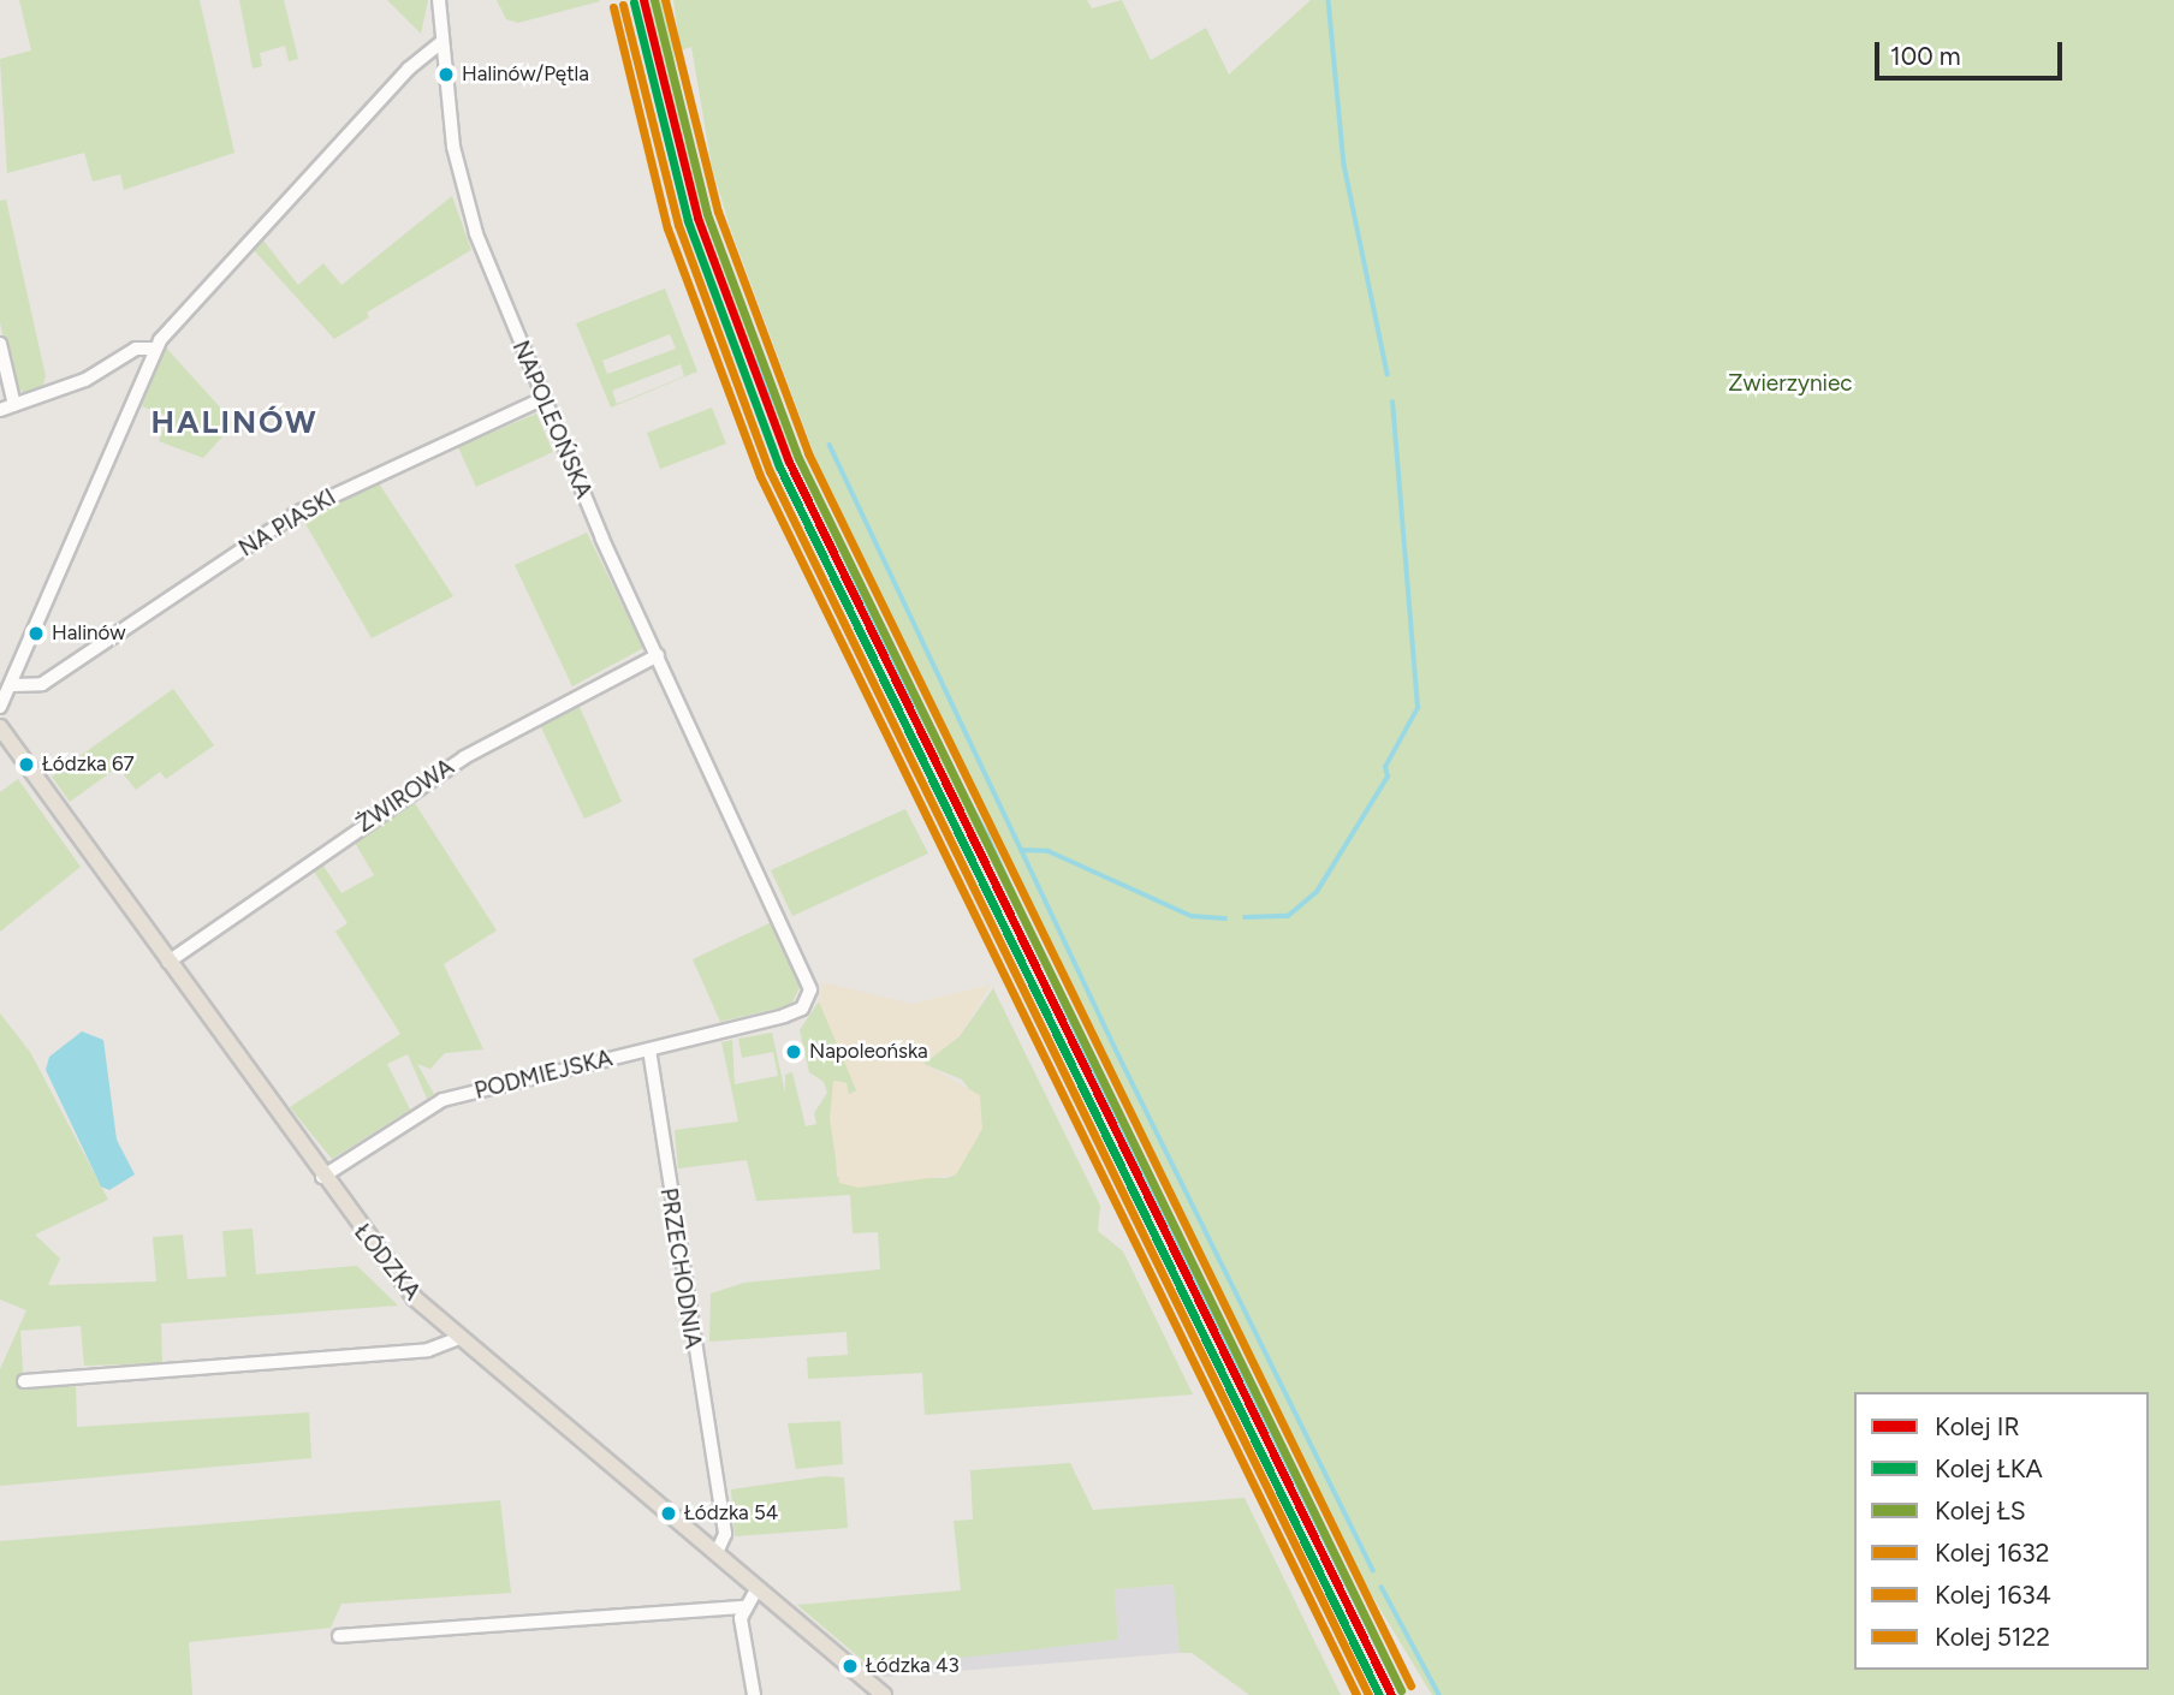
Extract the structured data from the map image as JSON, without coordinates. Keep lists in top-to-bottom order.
{
  "streets": {
    "main road": ["ŁÓDZKA"],
    "street": [
      "NAPOLEOŃSKA",
      "NA PIASKI",
      "ŻWIROWA",
      "PODMIEJSKA",
      "PRZECHODNIA"
    ]
  },
  "crossings": [
    ["NAPOLEOŃSKA", "NA PIASKI"],
    ["NAPOLEOŃSKA", "ŻWIROWA"],
    ["NAPOLEOŃSKA", "PODMIEJSKA"],
    ["ŻWIROWA", "ŁÓDZKA"],
    ["PODMIEJSKA", "ŁÓDZKA"],
    ["PODMIEJSKA", "PRZECHODNIA"],
    ["ŁÓDZKA", "PRZECHODNIA"]
  ],
  "districts": ["HALINÓW"],
  "parks": ["Zwierzyniec"],
  "places": [
    "Halinów/Pętla",
    "Halinów",
    "Łódzka 67",
    "Napoleońska",
    "Łódzka 54",
    "Łódzka 43"
  ],
  "lines": [
    "rail line IR",
    "rail line ŁS",
    "rail line 1634",
    "rail line ŁKA",
    "rail line 1632",
    "rail line 5122"
  ],
  "legend": [
    "Kolej IR",
    "Kolej ŁKA",
    "Kolej ŁS",
    "Kolej 1632",
    "Kolej 1634",
    "Kolej 5122"
  ],
  "scale_bar": "100 m"
}
